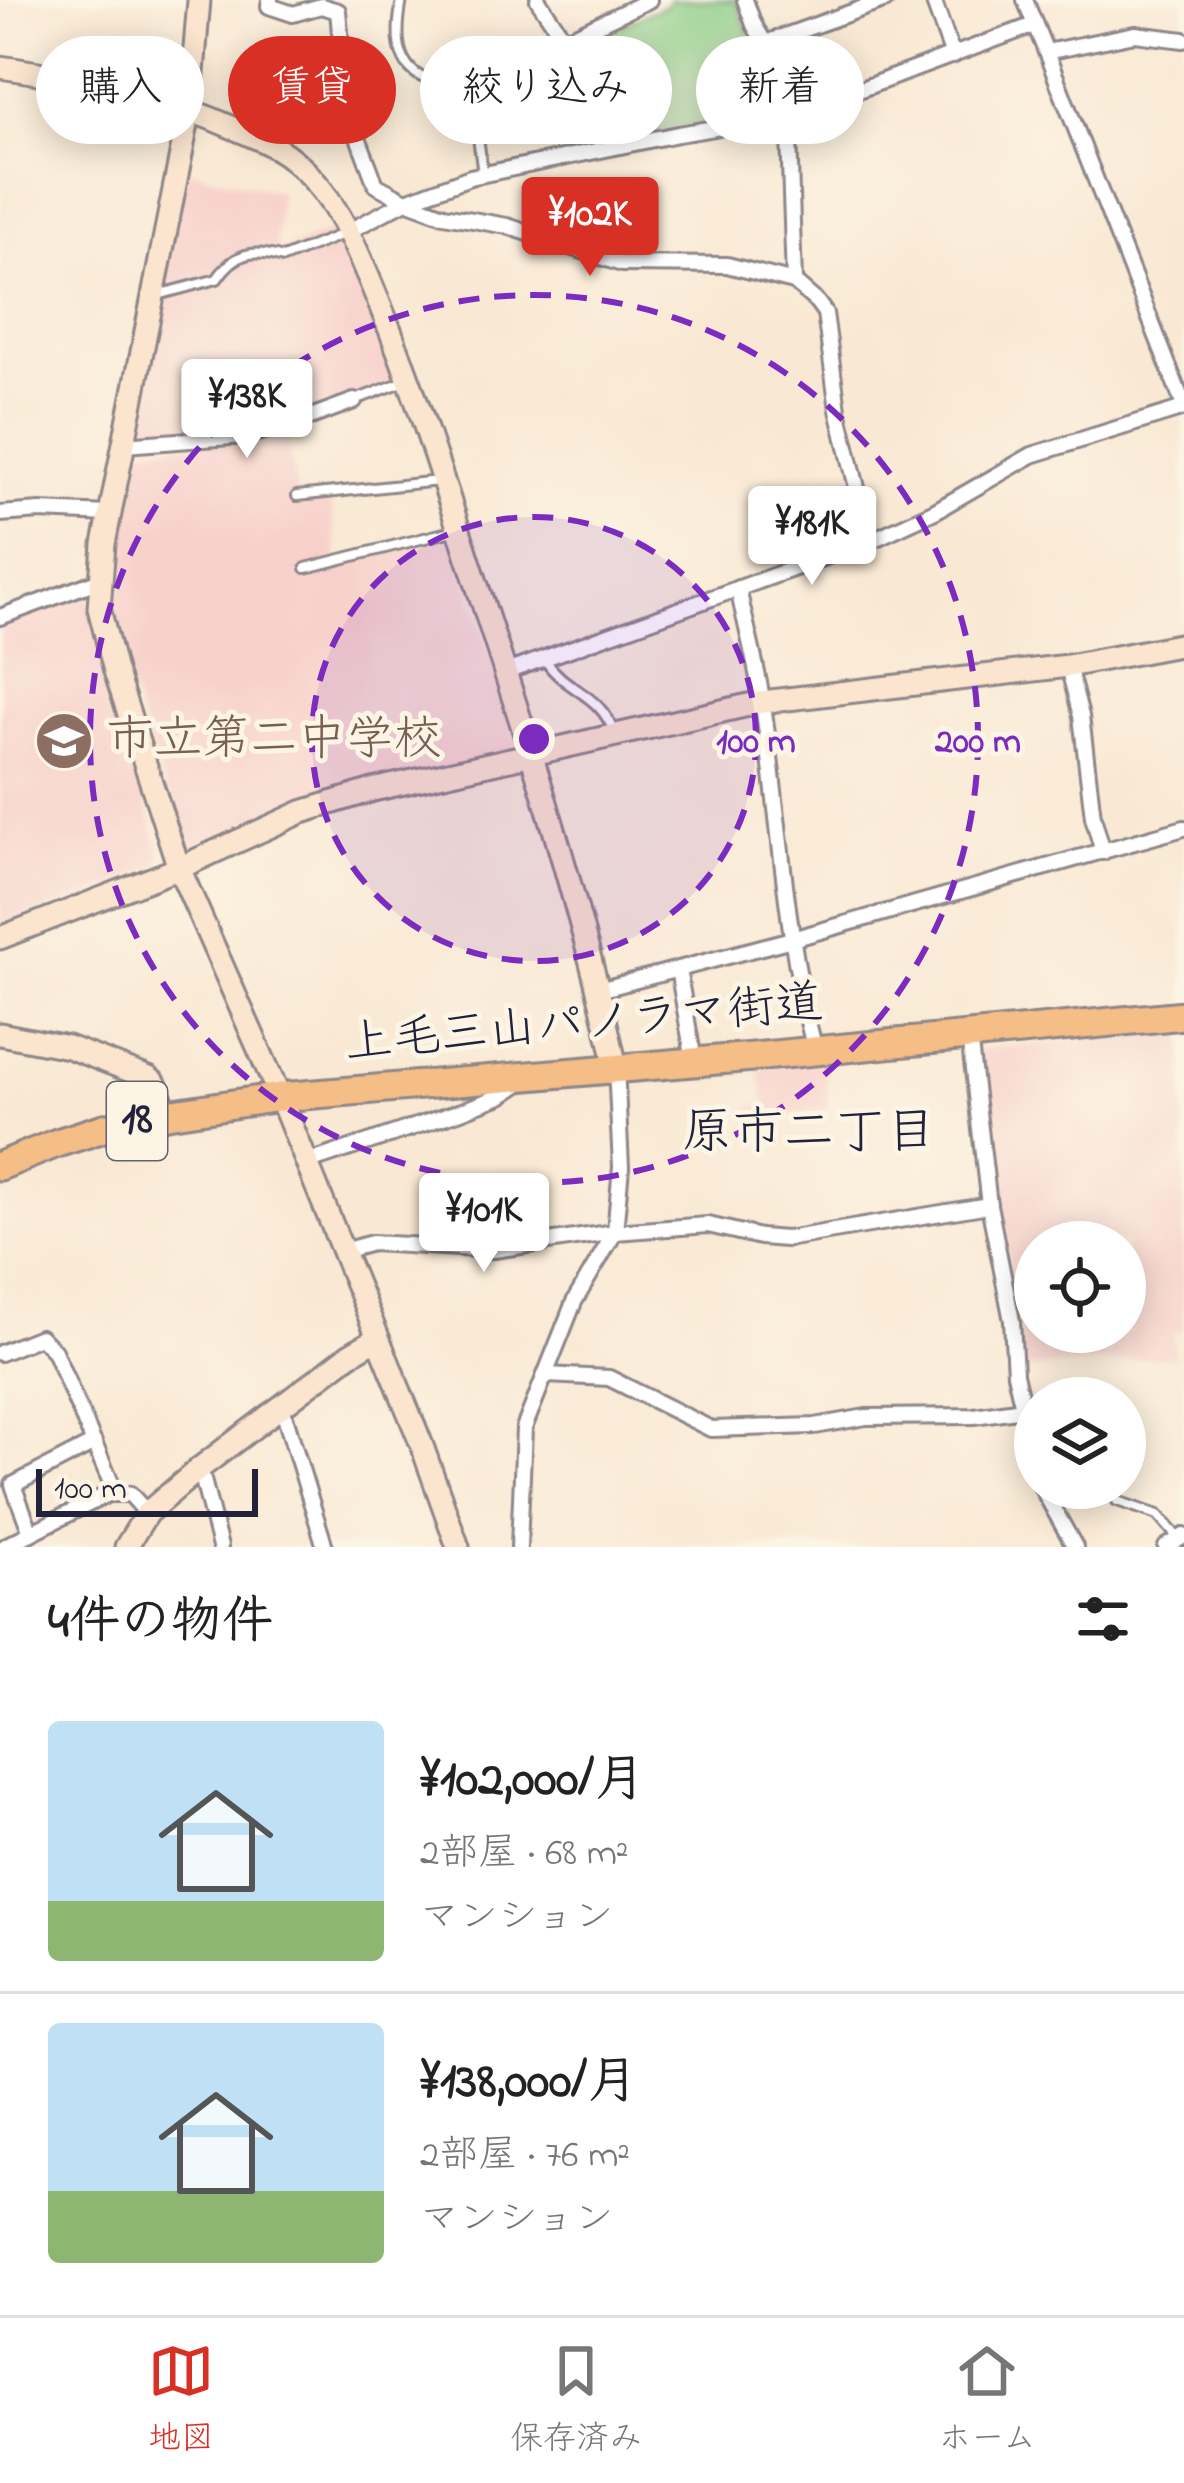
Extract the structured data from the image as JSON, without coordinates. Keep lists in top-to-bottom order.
{
  "streets": {
    "highway": ["上毛三山パノラマ街道", "18"]
  },
  "districts": ["原市二丁目"],
  "places": {
    "school or university": ["市立第二中学校"]
  },
  "scale_bar": "100 m",
  "page": {
    "chip": [
      "購入",
      "賃貸",
      "絞り込み",
      "新着"
    ],
    "price": [
      "¥102K",
      "¥138K",
      "¥181K",
      "¥101K"
    ],
    "scale": "100 m",
    "heading": "4件の物件",
    "list": [
      {
        "name": "¥102,000/月",
        "note": "2部屋 · 68 m² · マンション"
      },
      {
        "name": "¥138,000/月",
        "note": "2部屋 · 76 m² · マンション"
      }
    ],
    "tabs": ["地図", "保存済み", "ホーム"]
  },
  "rings": ["100 m", "200 m"]
}
